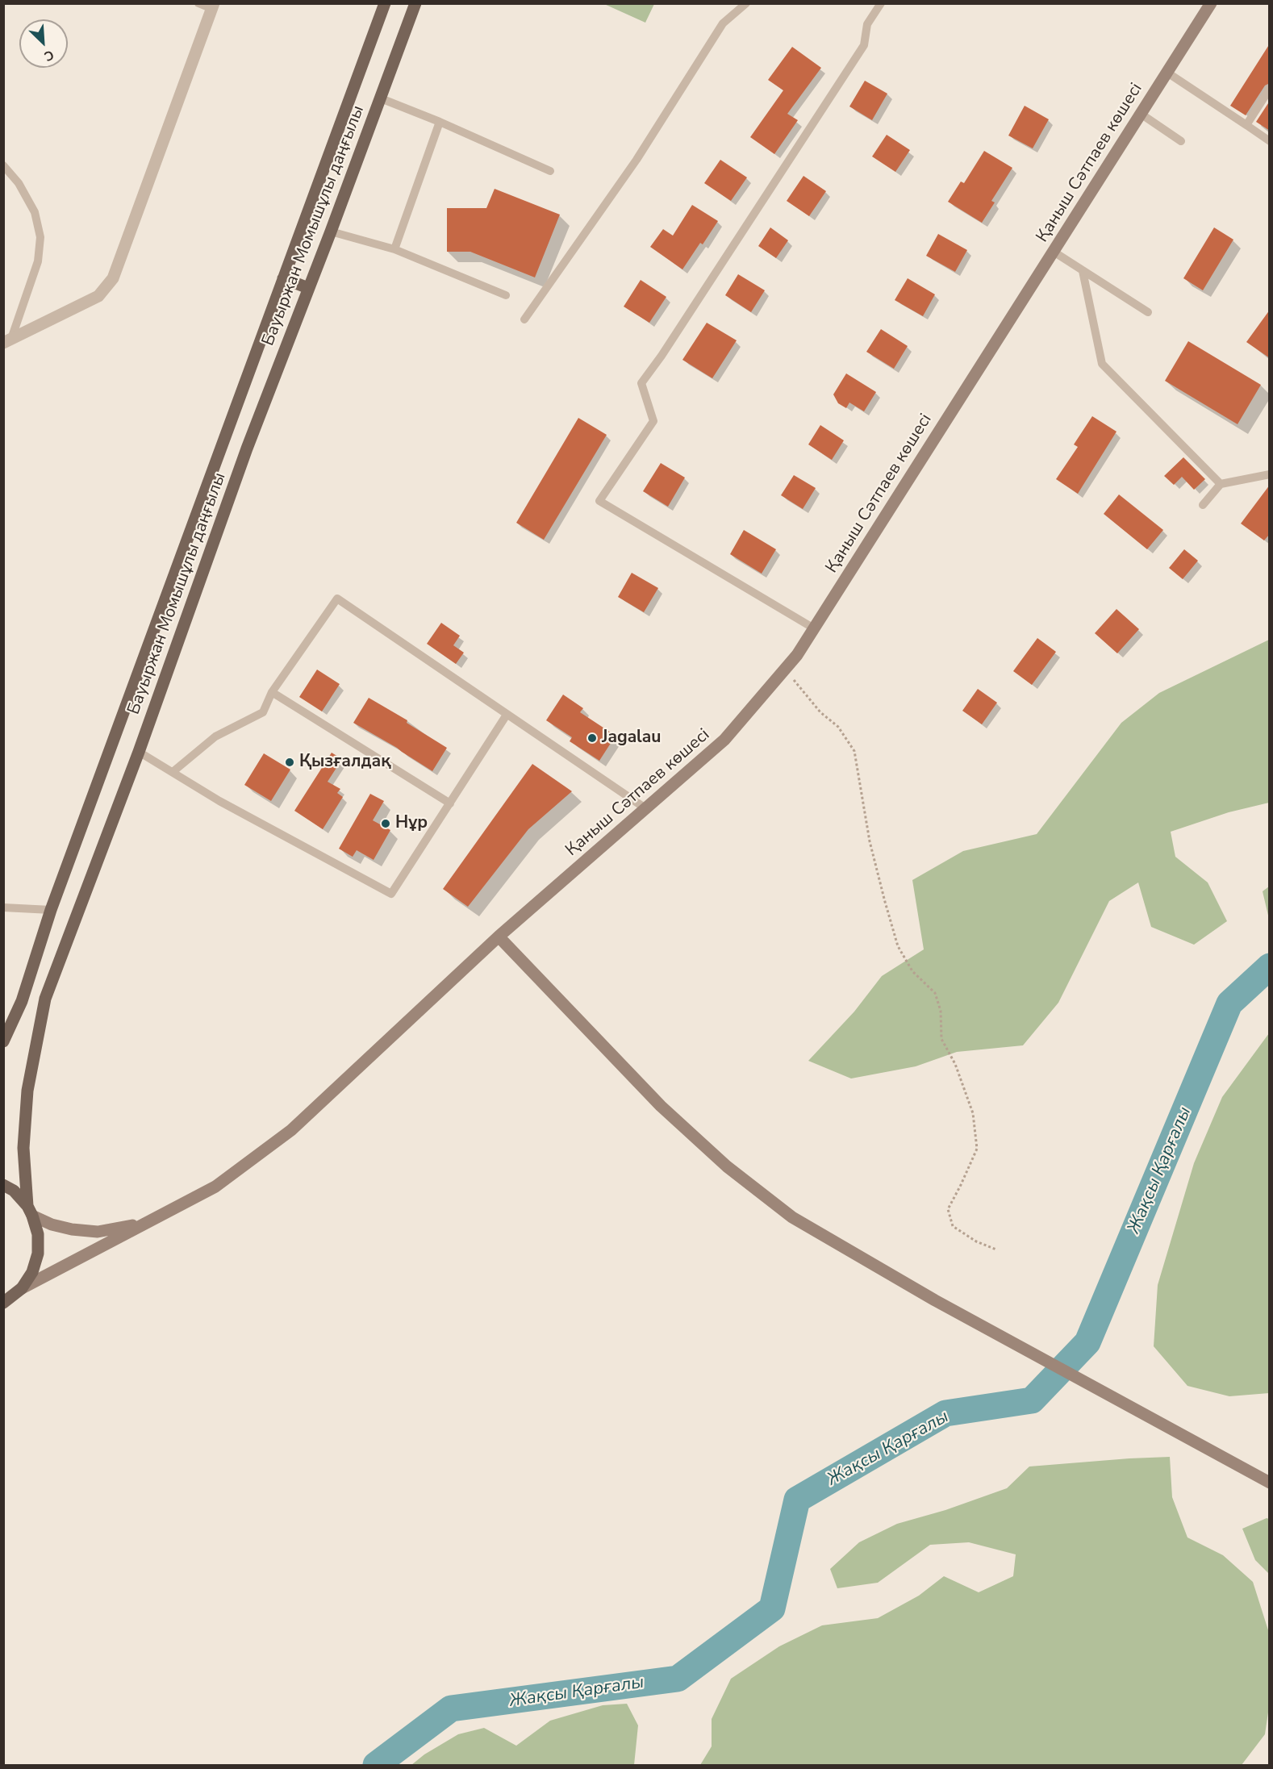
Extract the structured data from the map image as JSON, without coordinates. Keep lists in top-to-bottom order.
{
  "streets": {
    "main road": ["Қаныш Сәтпаев көшесі", "Бауыржан Момышұлы даңғылы"]
  },
  "water": ["Жақсы Қарғалы"],
  "places": ["Jagalau", "Қызғалдақ", "Нұр"],
  "north": "bottom right"
}
